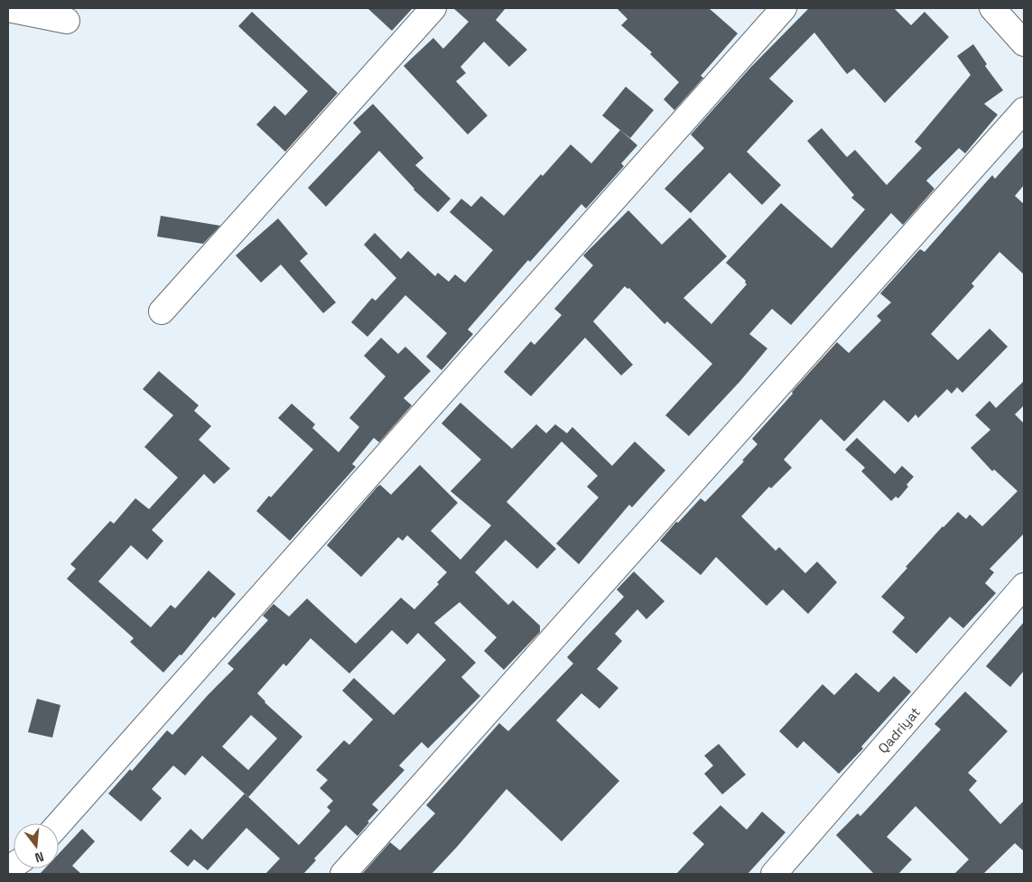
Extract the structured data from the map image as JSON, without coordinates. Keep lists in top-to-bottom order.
{
  "streets": {
    "street": ["Qadriyat"]
  },
  "north": "bottom"
}
